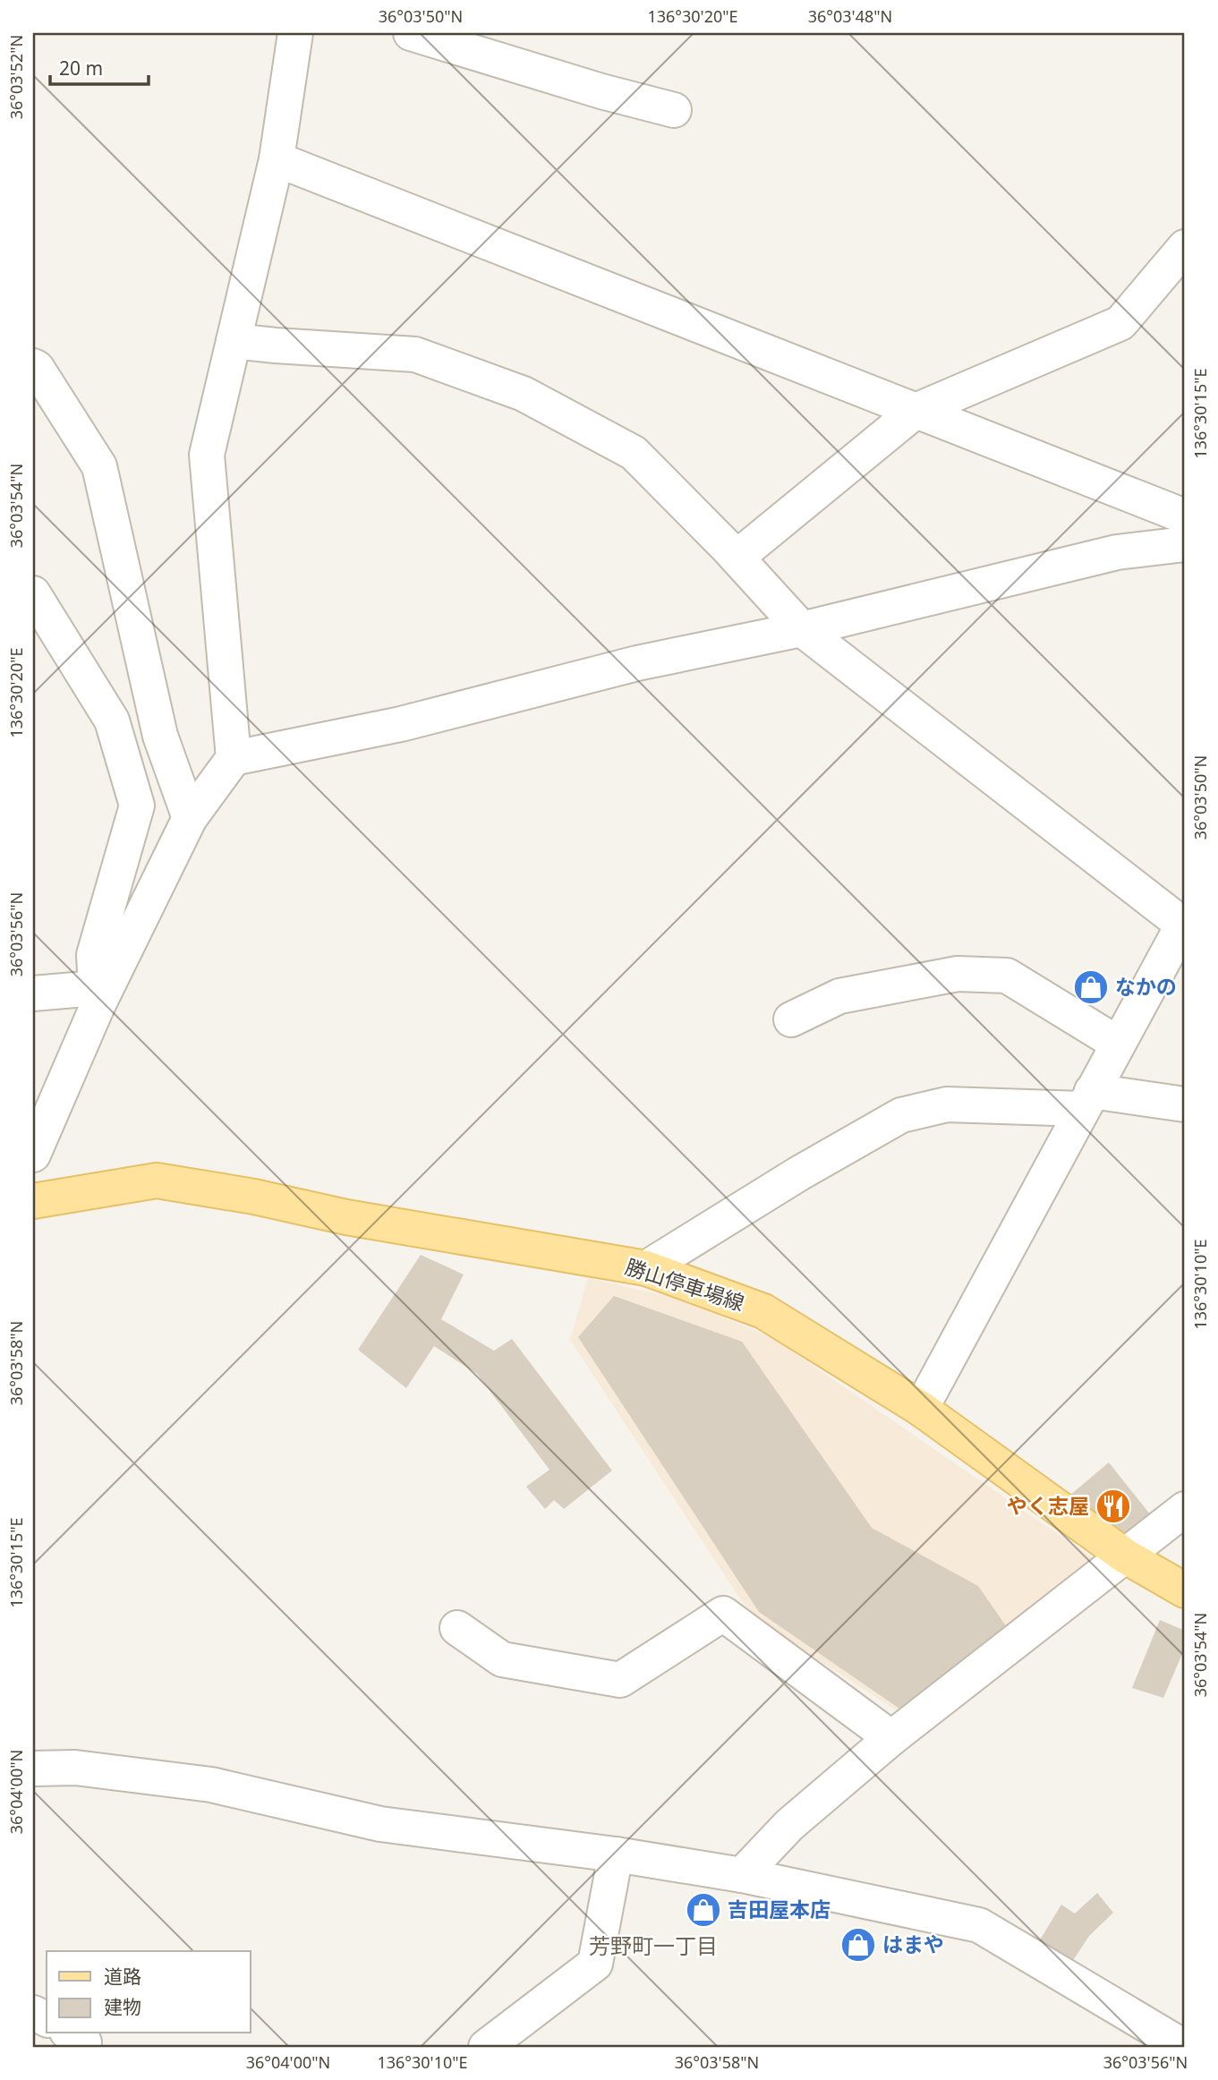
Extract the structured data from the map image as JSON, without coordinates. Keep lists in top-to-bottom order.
{
  "streets": {
    "main road": ["勝山停車場線"]
  },
  "districts": ["芳野町一丁目"],
  "places": {
    "shop": ["なかの", "吉田屋本店", "はまや"],
    "restaurant": ["やく志屋"]
  },
  "legend": ["道路", "建物"],
  "scale_bar": "20 m",
  "coordinates": [
    "36°03'50\"N",
    "136°30'20\"E",
    "36°03'48\"N",
    "36°03'52\"N",
    "136°30'15\"E",
    "36°03'54\"N",
    "36°03'56\"N",
    "136°30'10\"E",
    "36°03'58\"N",
    "36°04'00\"N"
  ]
}
